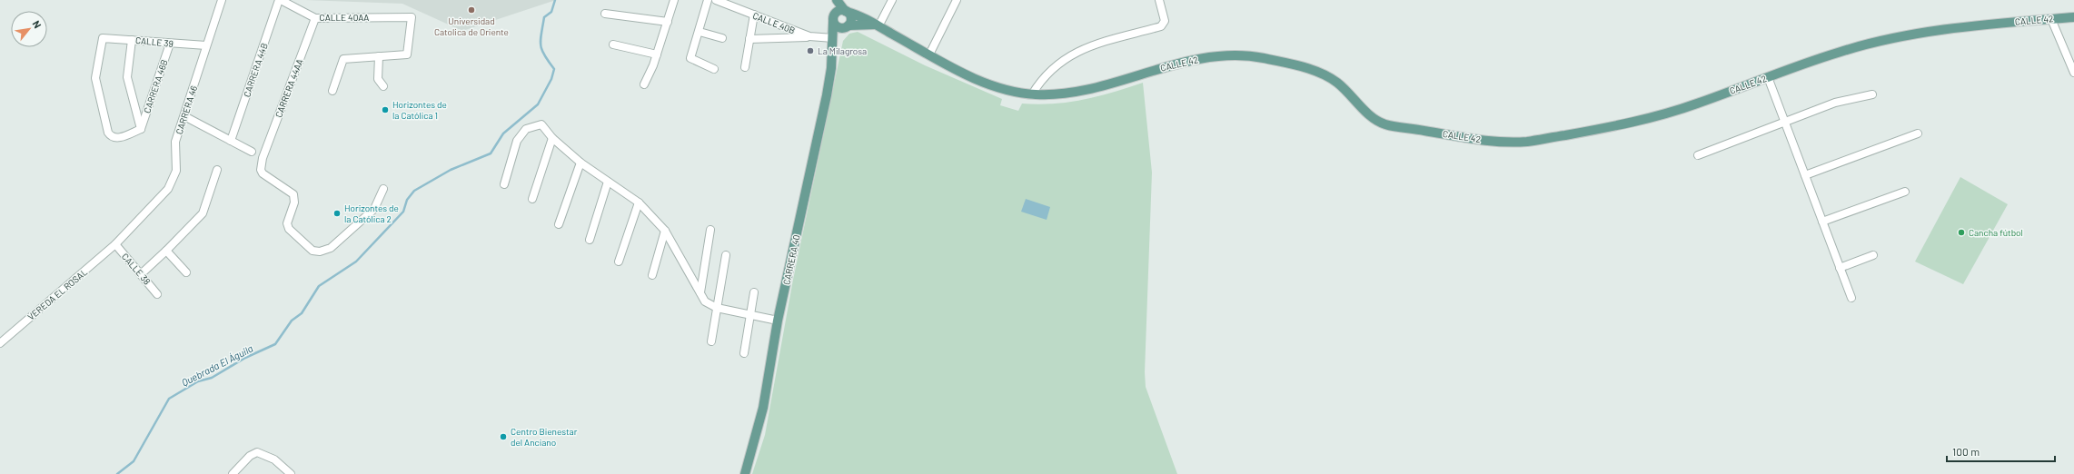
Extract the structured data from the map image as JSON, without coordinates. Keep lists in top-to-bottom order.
{
  "streets": {
    "main road": ["CALLE 42", "CARRERA 40"],
    "street": [
      "CALLE 40AA",
      "CALLE 40B",
      "CALLE 39",
      "CARRERA 44B",
      "CARRERA 46B",
      "CARRERA 44AA",
      "CARRERA 46",
      "CALLE 38",
      "VEREDA EL ROSAL"
    ]
  },
  "crossings": [
    ["CALLE 40AA", "CARRERA 44B"],
    ["CALLE 40AA", "CARRERA 44AA"],
    ["CALLE 42", "CARRERA 40"],
    ["CALLE 40B", "CARRERA 40"],
    ["CALLE 39", "CARRERA 46B"],
    ["CALLE 39", "CARRERA 46"],
    ["CARRERA 46", "CALLE 38"],
    ["CARRERA 46", "VEREDA EL ROSAL"],
    ["CALLE 38", "VEREDA EL ROSAL"]
  ],
  "water": ["Quebrada El Águila"],
  "places": [
    "Universidad Catolica de Oriente",
    "La Milagrosa",
    "Horizontes de la Católica 1",
    "Horizontes de la Católica 2",
    "Cancha fútbol",
    "Centro Bienestar del Anciano"
  ],
  "scale_bar": "100 m",
  "north": "top right"
}
